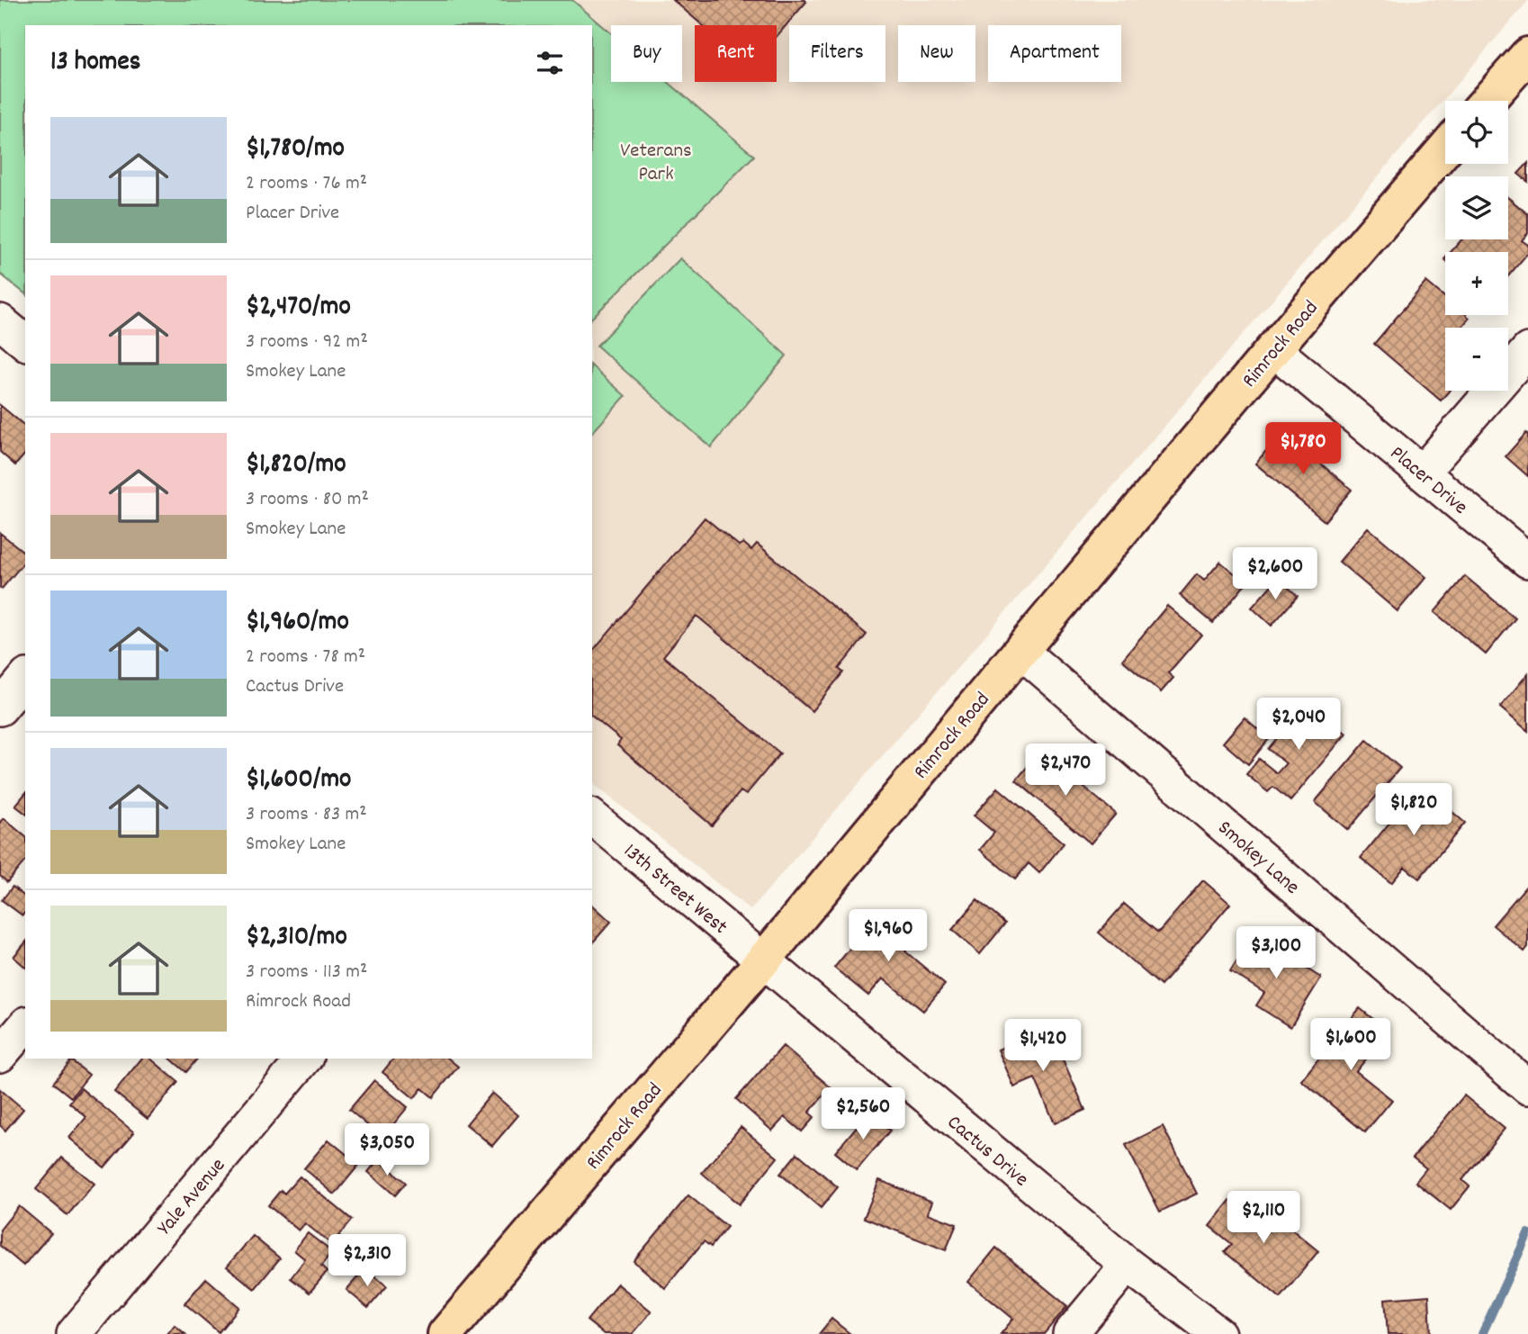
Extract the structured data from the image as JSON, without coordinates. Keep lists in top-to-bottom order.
{
  "streets": {
    "main road": ["Rimrock Road"],
    "street": [
      "Placer Drive",
      "Smokey Lane",
      "13th Street West",
      "Cactus Drive",
      "Yale Avenue"
    ]
  },
  "crossings": [
    ["Rimrock Road", "Placer Drive"],
    ["Rimrock Road", "Smokey Lane"],
    ["Rimrock Road", "13th Street West"],
    ["Rimrock Road", "Cactus Drive"],
    ["13th Street West", "Cactus Drive"]
  ],
  "parks": ["Veterans Park"],
  "page": {
    "chip": [
      "Buy",
      "Rent",
      "Filters",
      "New",
      "Apartment"
    ],
    "heading": "13 homes",
    "map_buttons": ["+", "−"],
    "list": [
      {
        "name": "$1,780/mo",
        "note": "2 rooms · 76 m² · Placer Drive"
      },
      {
        "name": "$2,470/mo",
        "note": "3 rooms · 92 m² · Smokey Lane"
      },
      {
        "name": "$1,820/mo",
        "note": "3 rooms · 80 m² · Smokey Lane"
      },
      {
        "name": "$1,960/mo",
        "note": "2 rooms · 78 m² · Cactus Drive"
      },
      {
        "name": "$1,600/mo",
        "note": "3 rooms · 83 m² · Smokey Lane"
      },
      {
        "name": "$2,310/mo",
        "note": "3 rooms · 113 m² · Rimrock Road"
      }
    ],
    "price": [
      "$1,780",
      "$2,600",
      "$2,040",
      "$2,470",
      "$1,820",
      "$1,960",
      "$3,100",
      "$1,600",
      "$1,420",
      "$2,560",
      "$3,050",
      "$2,110",
      "$2,310"
    ]
  }
}
